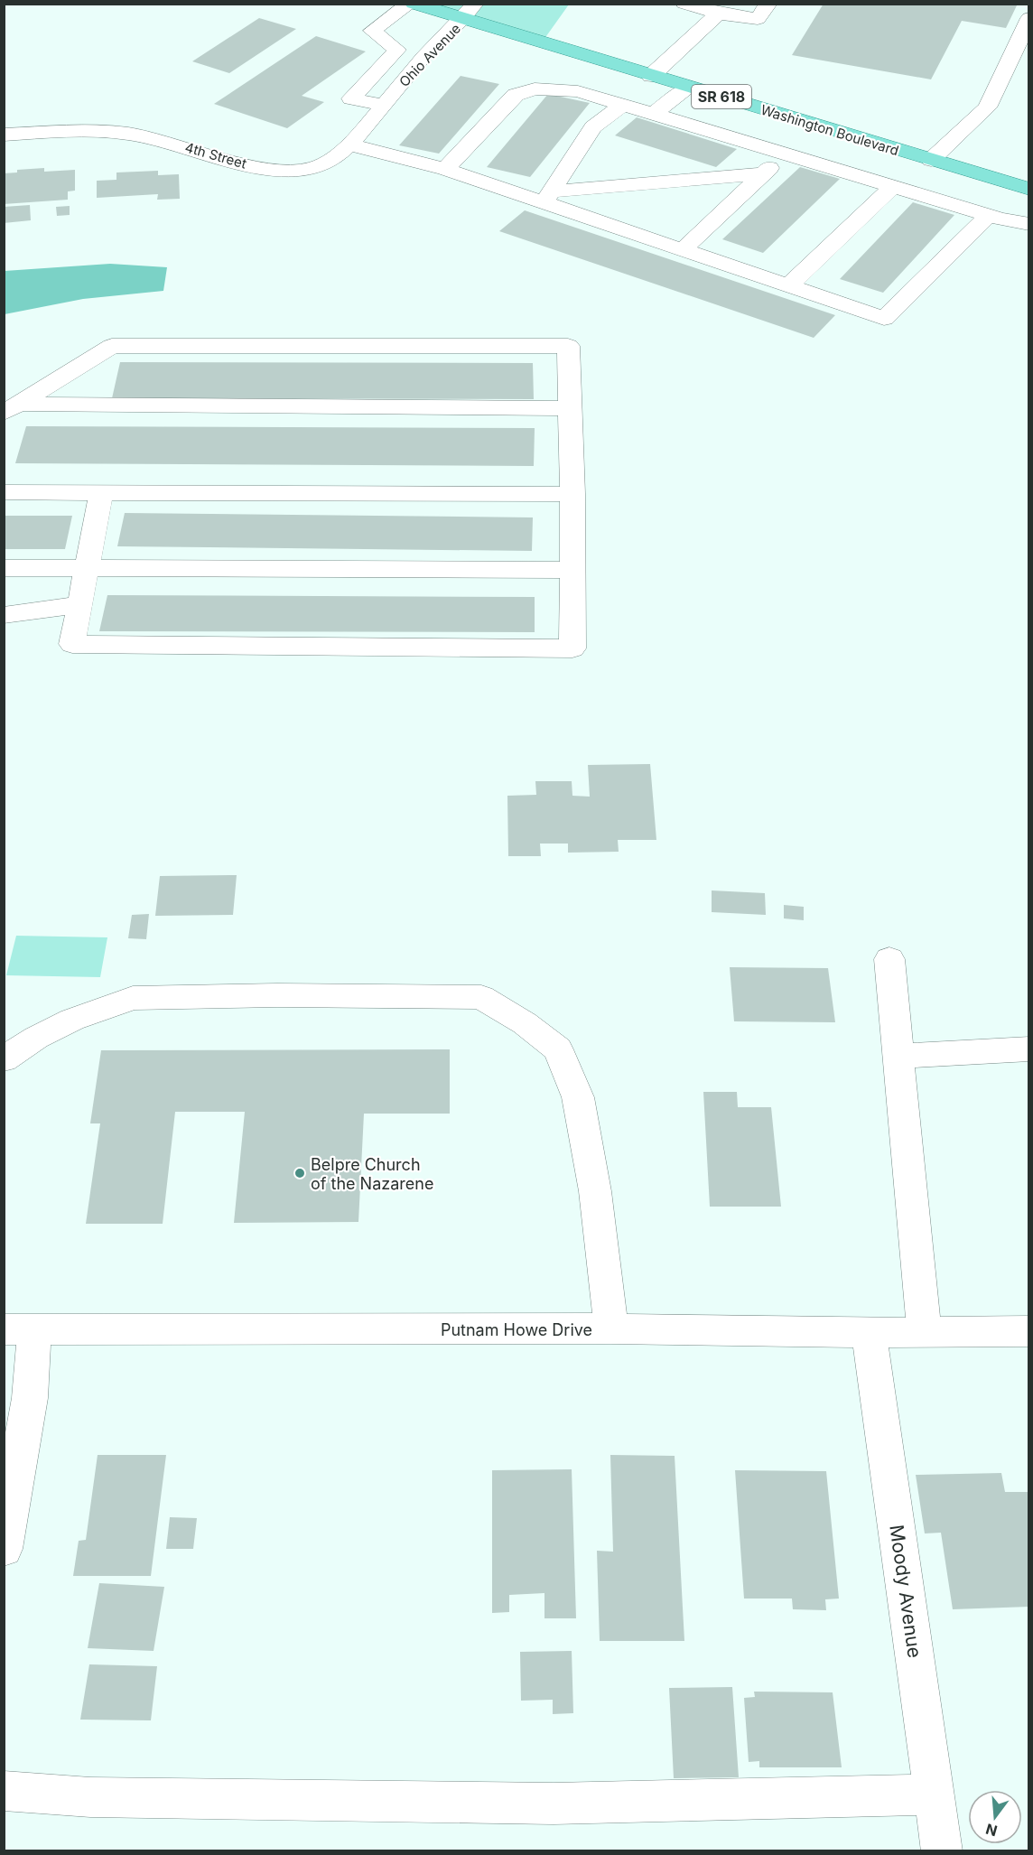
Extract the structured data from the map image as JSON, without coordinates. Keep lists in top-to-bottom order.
{
  "streets": {
    "main road": ["SR 618", "Washington Boulevard"],
    "street": [
      "Ohio Avenue",
      "4th Street",
      "Putnam Howe Drive",
      "Moody Avenue"
    ]
  },
  "crossings": [
    ["Ohio Avenue", "Washington Boulevard"],
    ["Ohio Avenue", "4th Street"],
    ["Putnam Howe Drive", "Moody Avenue"]
  ],
  "places": ["Belpre Church of the Nazarene"],
  "north": "bottom"
}
